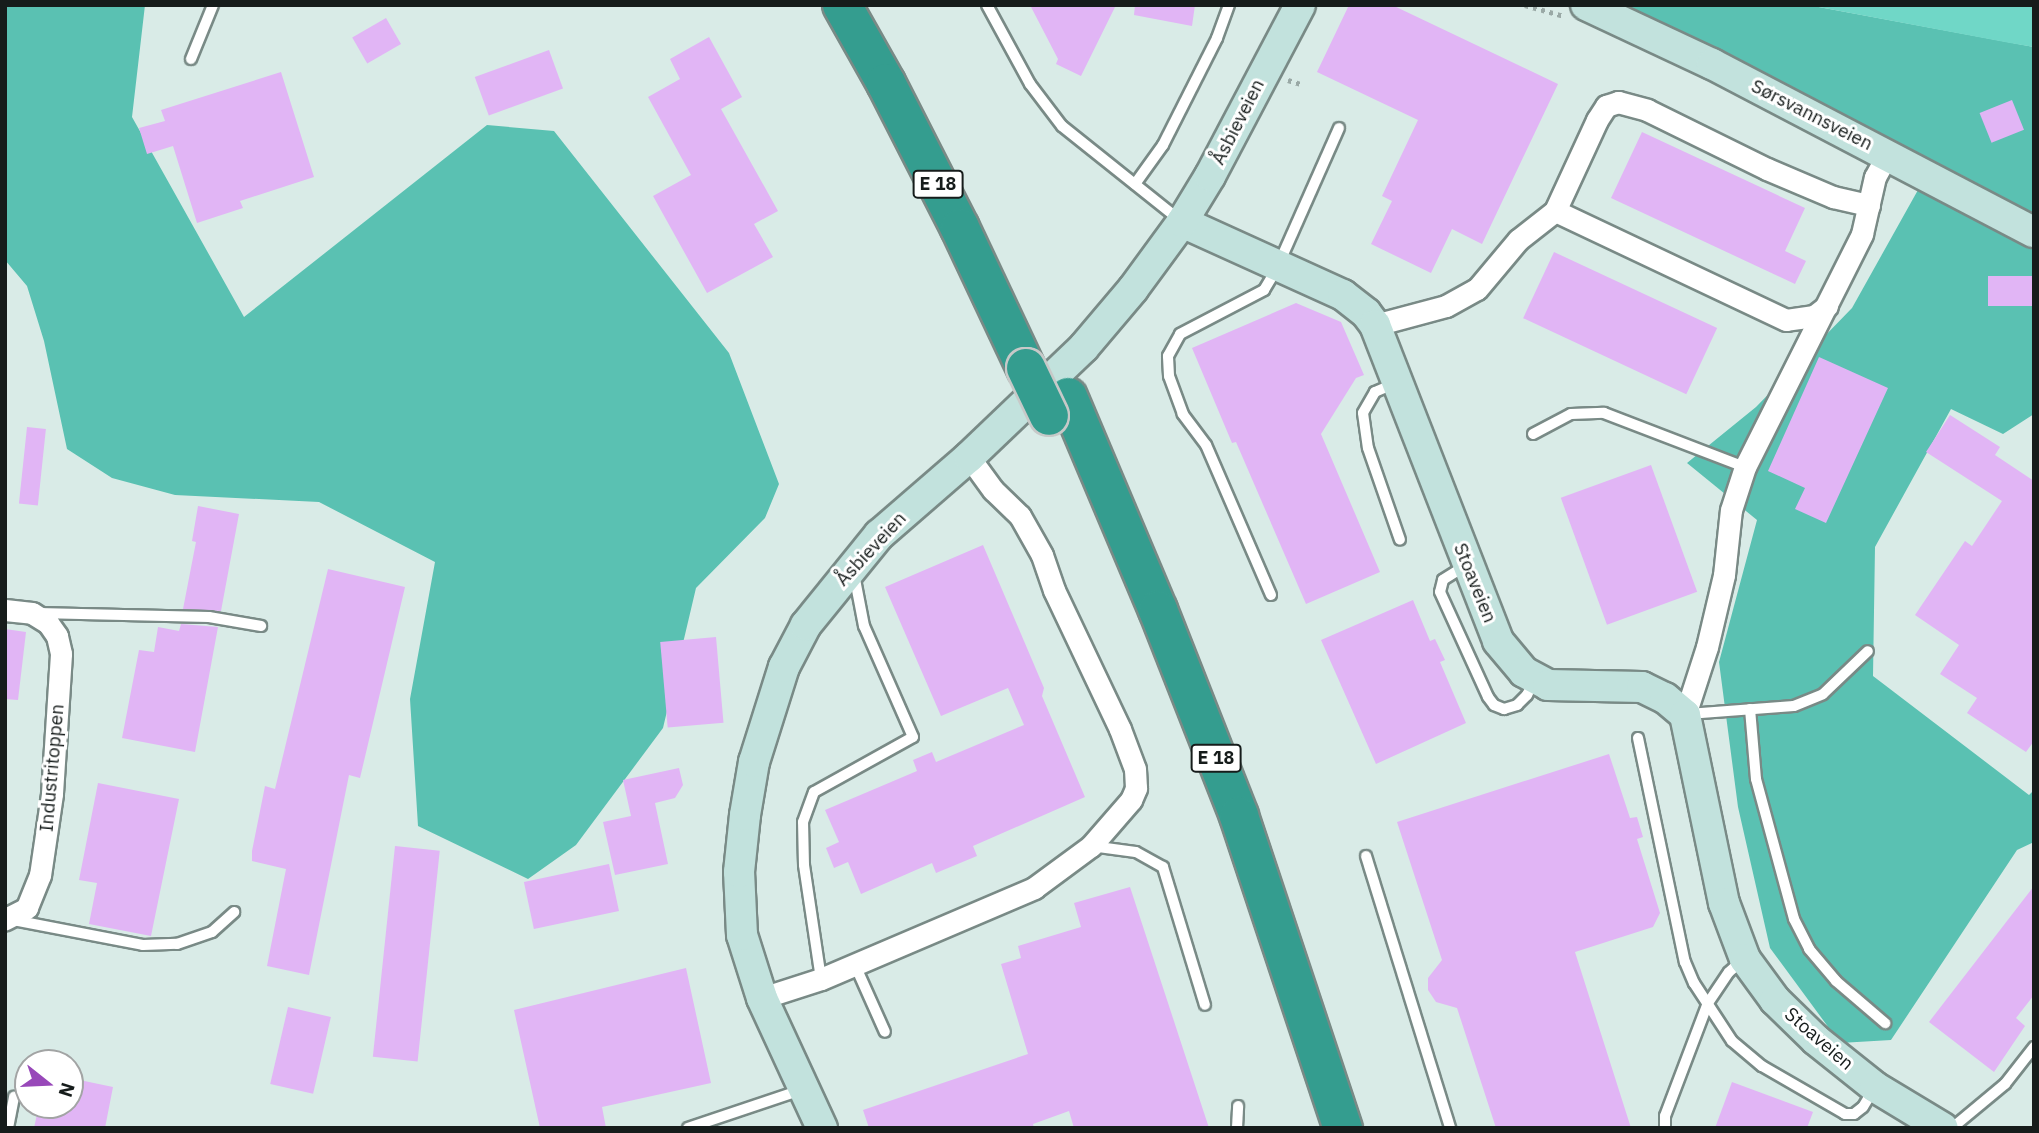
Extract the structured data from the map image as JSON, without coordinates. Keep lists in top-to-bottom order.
{
  "streets": {
    "highway": ["E 18"],
    "street": [
      "Sørsvannsveien",
      "Åsbieveien",
      "Stoaveien",
      "Industritoppen"
    ]
  },
  "crossings": [
    ["Sørsvannsveien", "Stoaveien"],
    ["Åsbieveien", "Stoaveien"]
  ],
  "north": "right"
}
